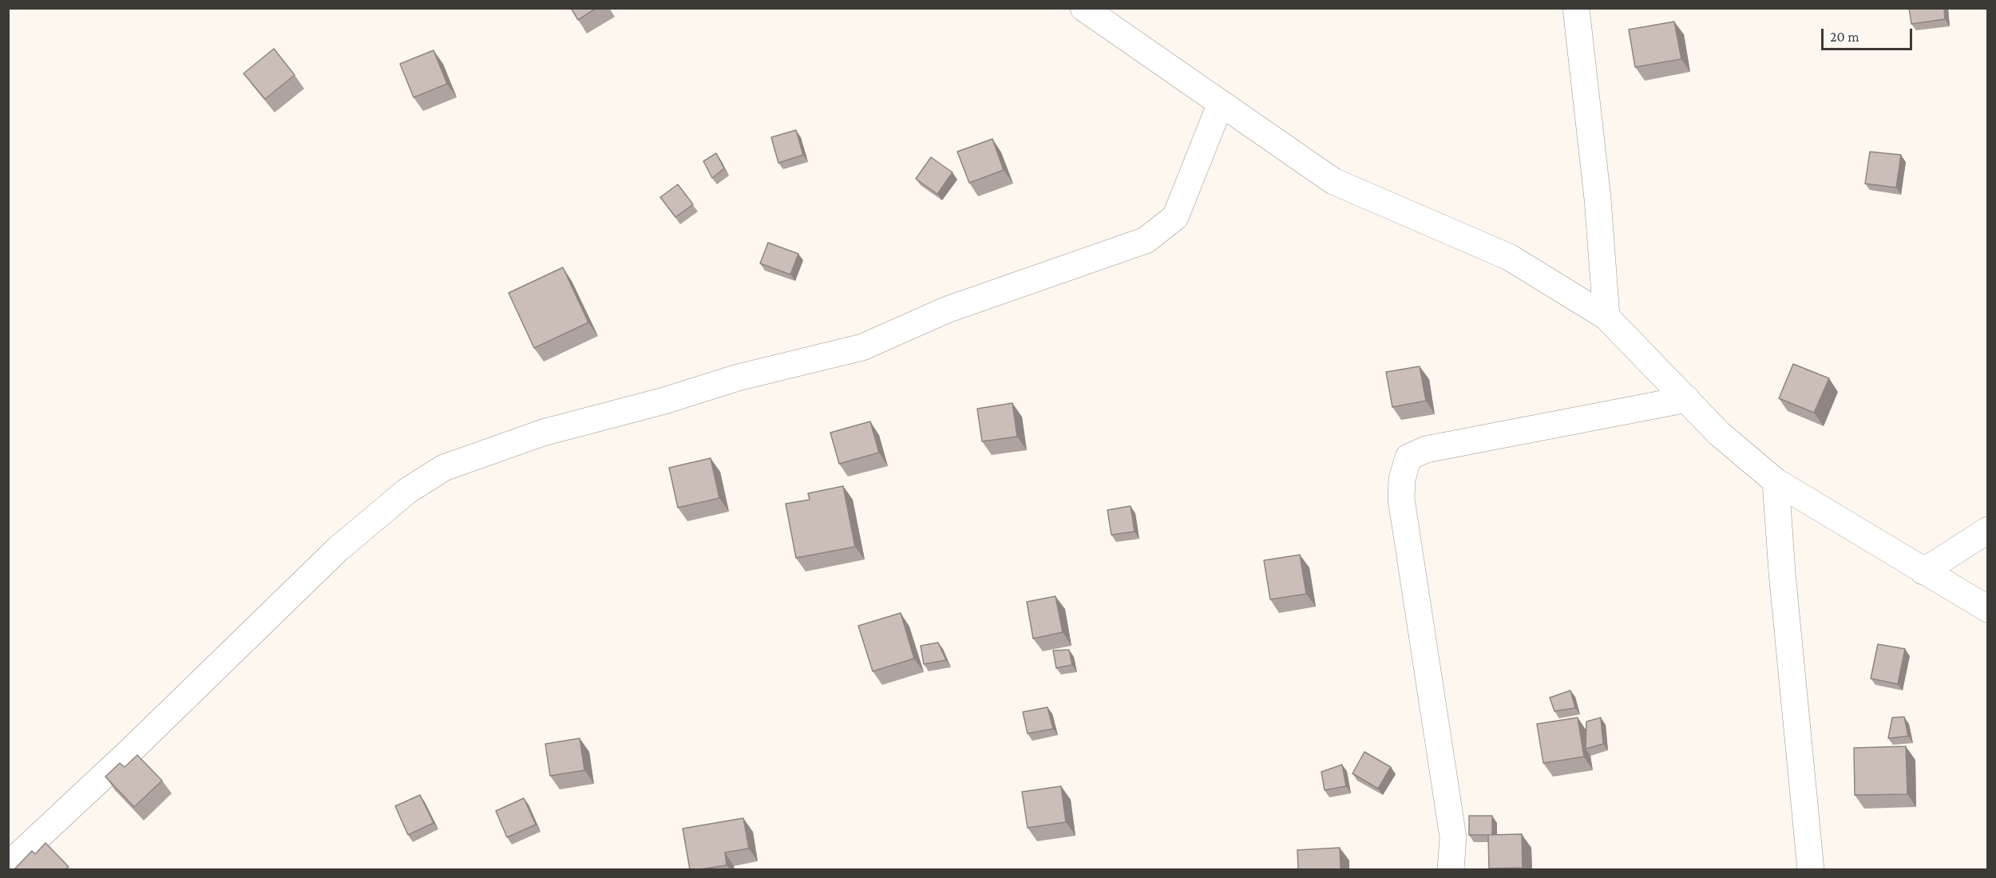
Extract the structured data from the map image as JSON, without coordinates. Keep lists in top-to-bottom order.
{
  "scale_bar": "20 m"
}
